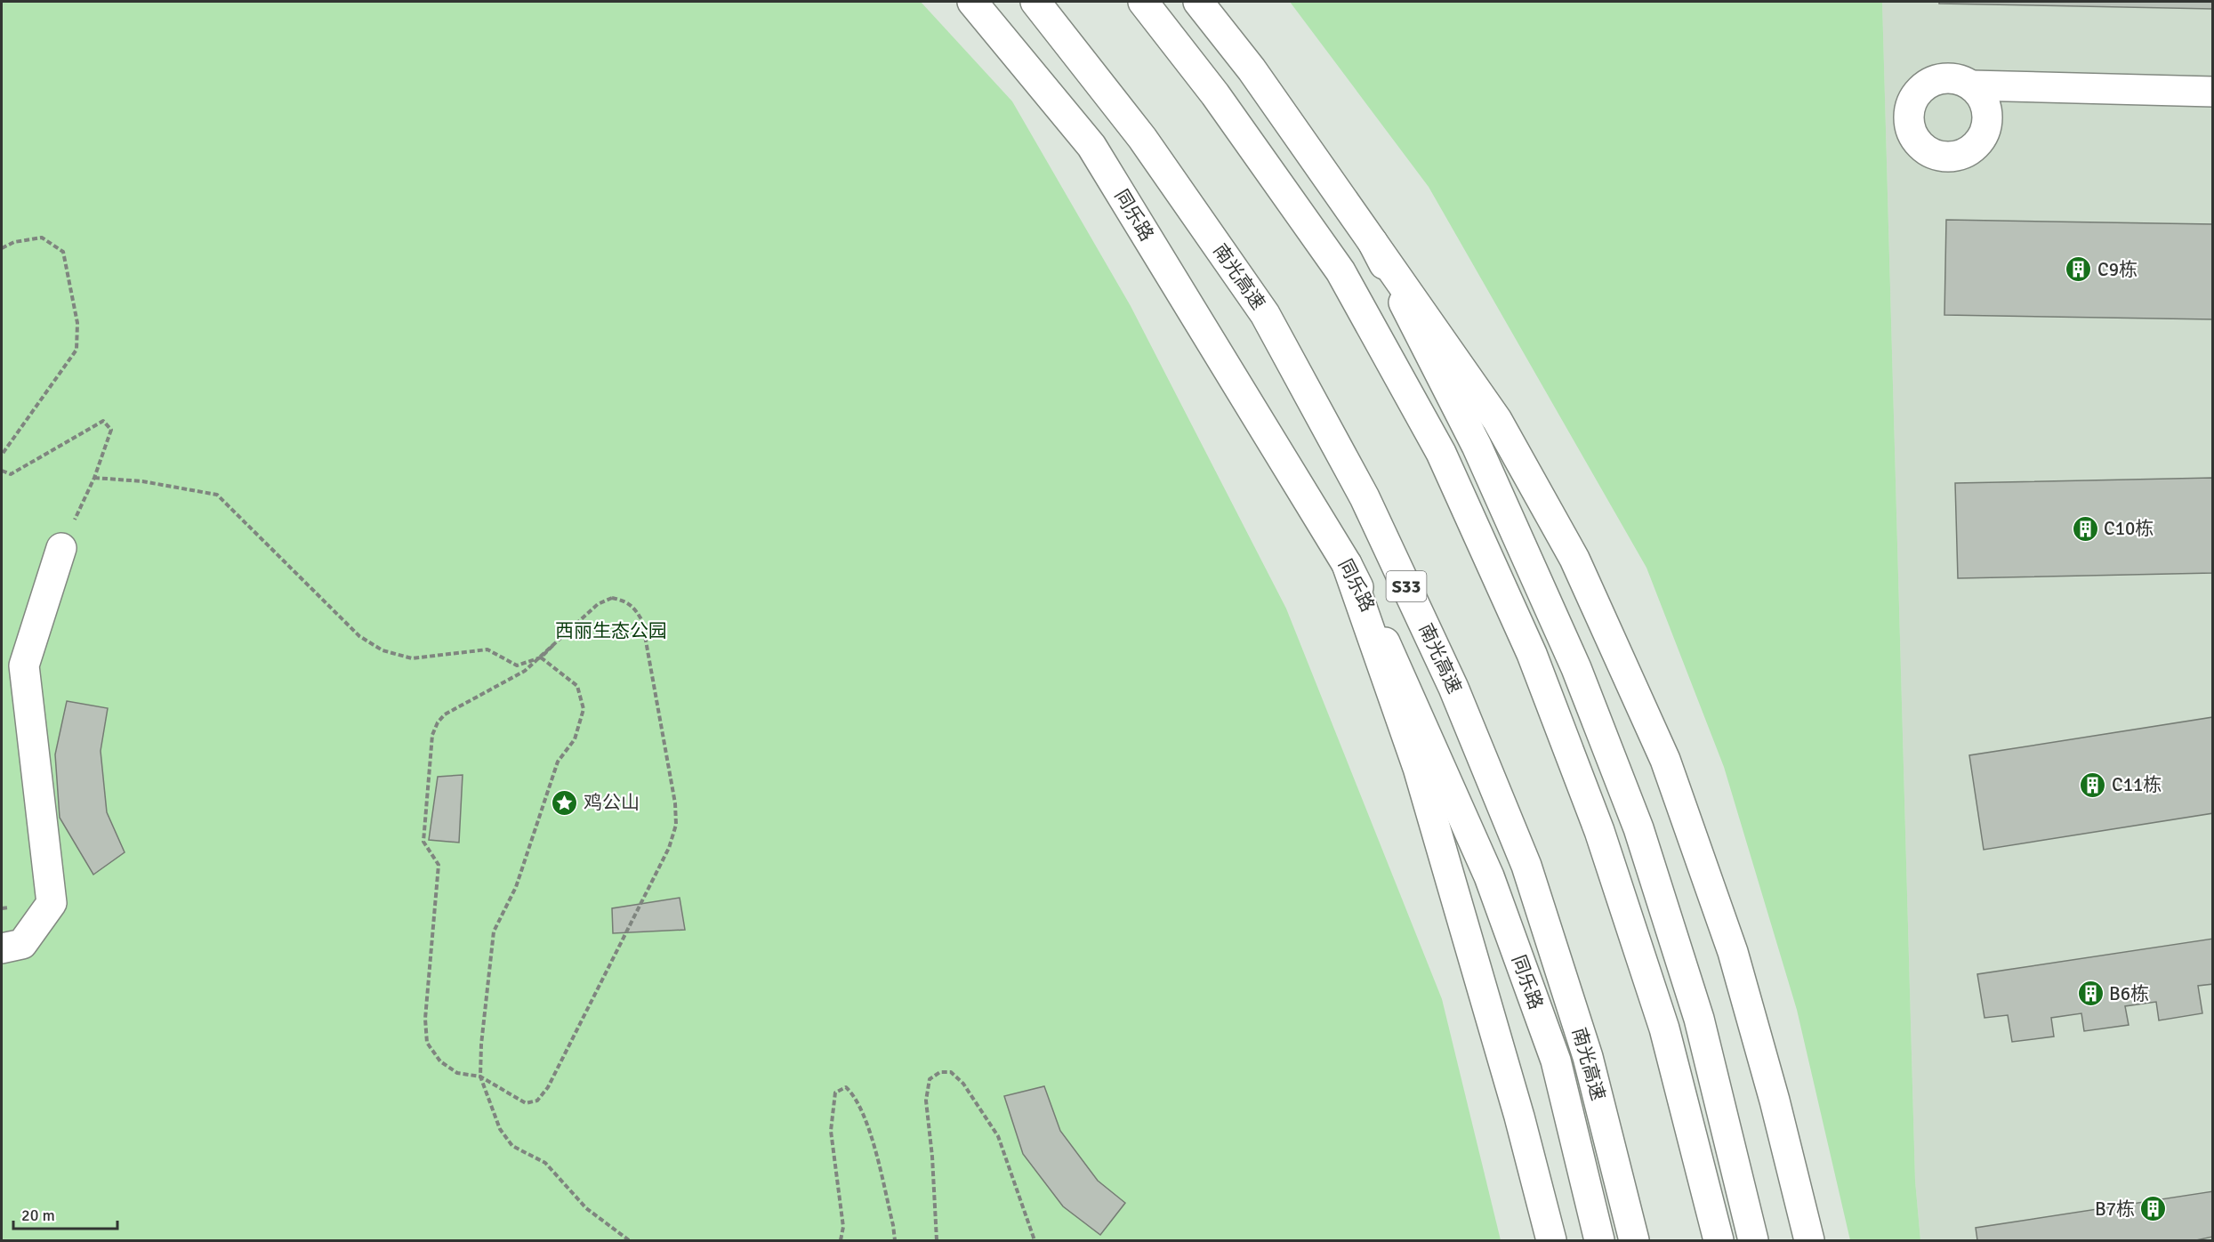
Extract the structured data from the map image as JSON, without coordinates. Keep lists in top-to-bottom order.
{
  "streets": {
    "main road": ["同乐路", "南光高速", "S33"]
  },
  "parks": ["西丽生态公园"],
  "places": {
    "building": [
      "C9栋",
      "C10栋",
      "C11栋",
      "B6栋",
      "B7栋"
    ],
    "place": ["鸡公山"]
  },
  "scale_bar": "20 m"
}
